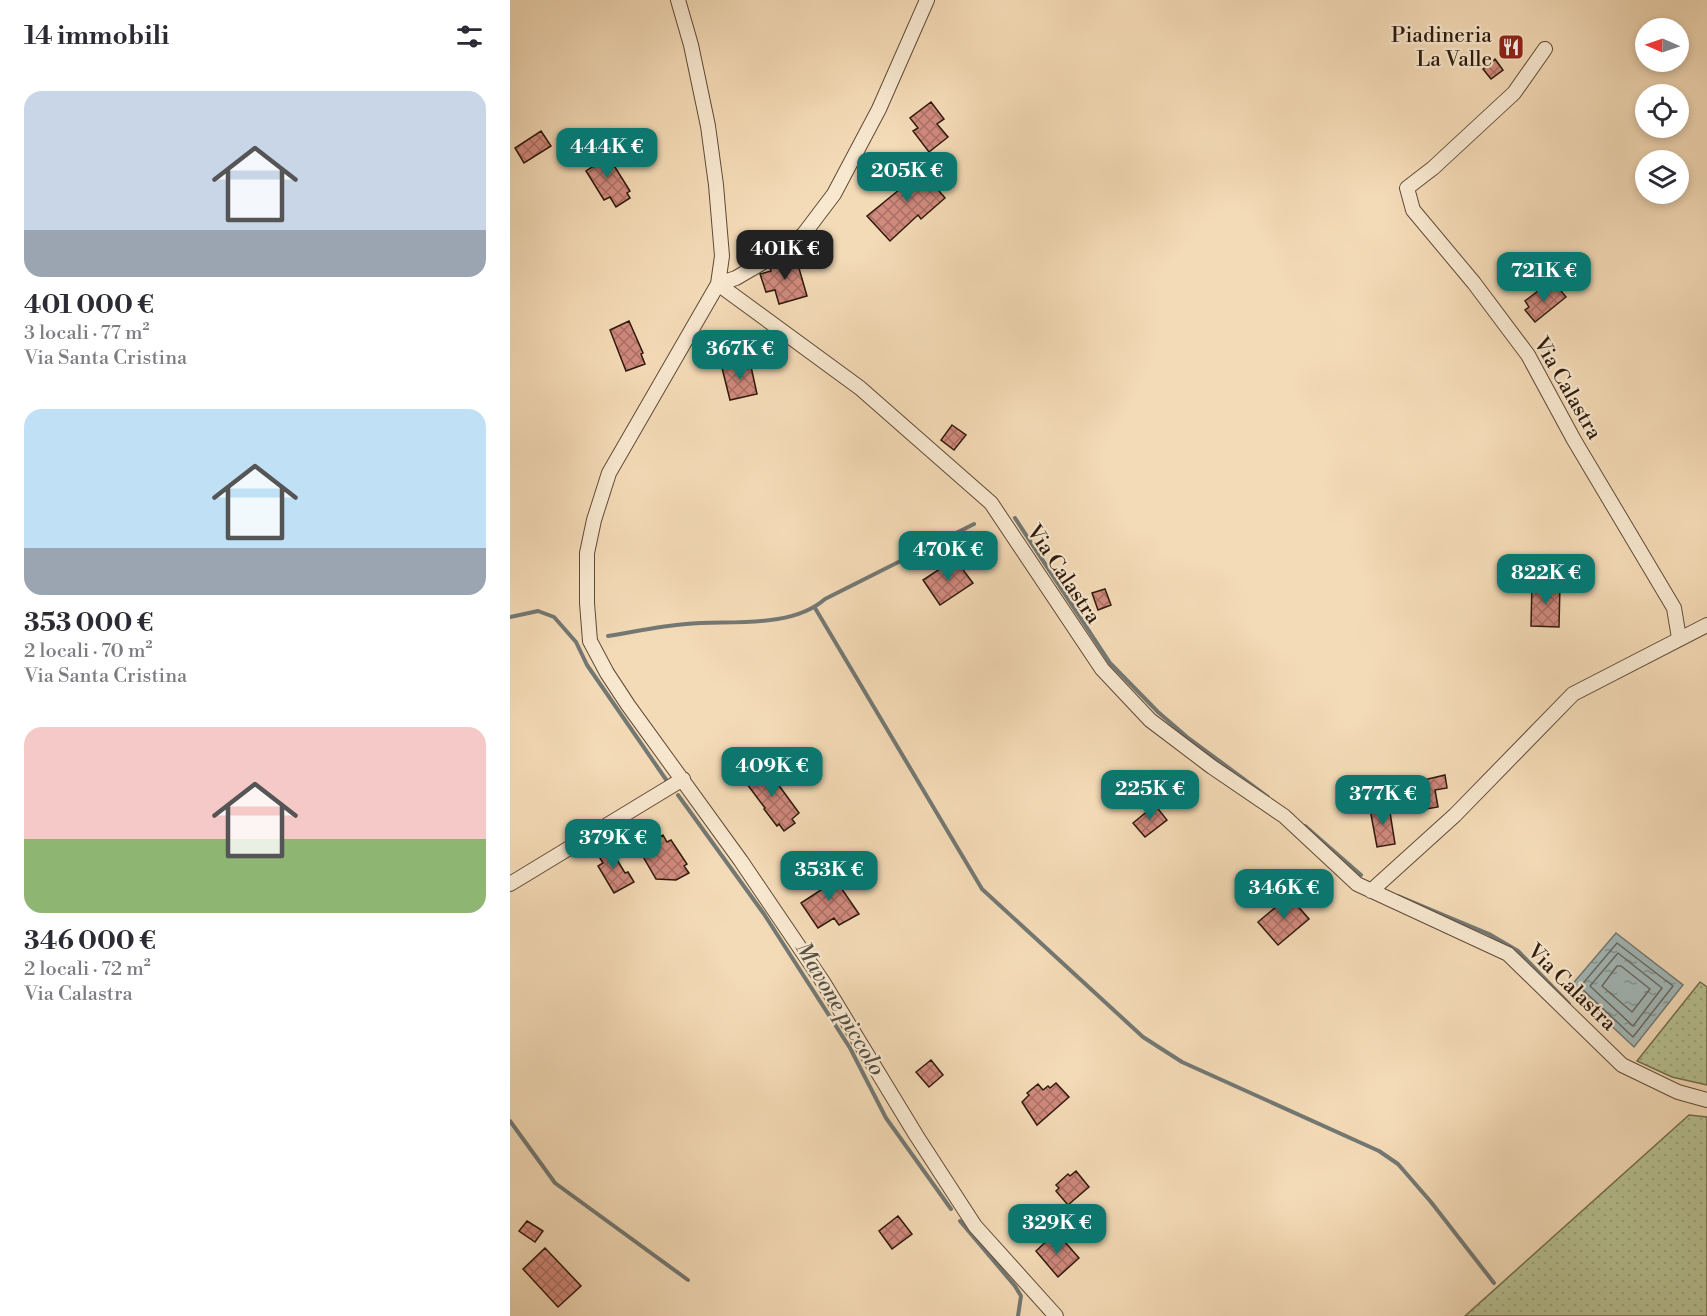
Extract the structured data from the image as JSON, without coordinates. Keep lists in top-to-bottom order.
{
  "streets": {
    "street": ["Via Calastra"]
  },
  "water": ["Mavone piccolo"],
  "places": {
    "restaurant": ["Piadineria La Valle"]
  },
  "north": "left",
  "page": {
    "heading": "14 immobili",
    "list": [
      {
        "name": "401 000 €",
        "note": "3 locali · 77 m² · Via Santa Cristina"
      },
      {
        "name": "353 000 €",
        "note": "2 locali · 70 m² · Via Santa Cristina"
      },
      {
        "name": "346 000 €",
        "note": "2 locali · 72 m² · Via Calastra"
      }
    ],
    "price": [
      "444K €",
      "205K €",
      "401K €",
      "721K €",
      "367K €",
      "470K €",
      "822K €",
      "409K €",
      "225K €",
      "377K €",
      "379K €",
      "353K €",
      "346K €",
      "329K €"
    ]
  }
}
